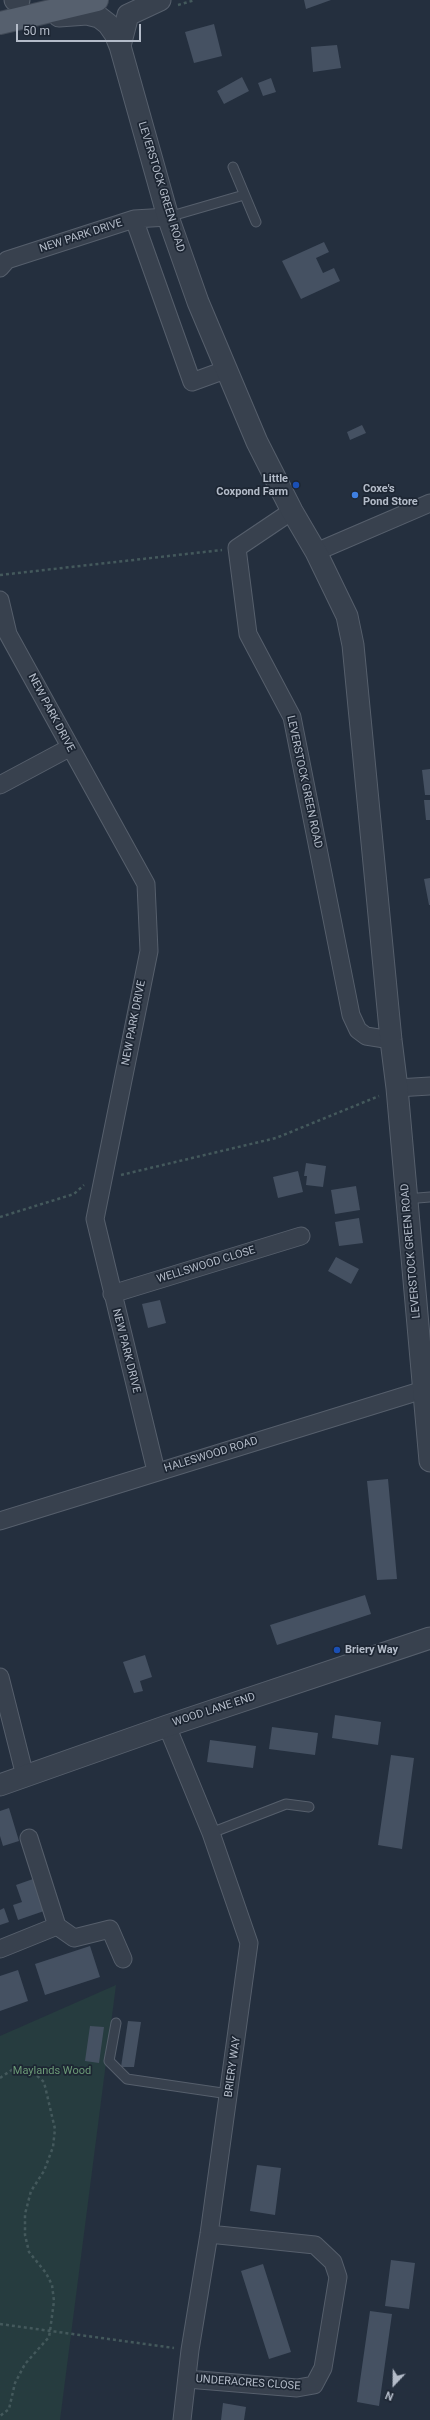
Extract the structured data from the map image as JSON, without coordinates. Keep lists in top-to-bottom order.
{
  "streets": {
    "street": [
      "LEVERSTOCK GREEN ROAD",
      "NEW PARK DRIVE",
      "WELLSWOOD CLOSE",
      "HALESWOOD ROAD",
      "WOOD LANE END",
      "BRIERY WAY",
      "UNDERACRES CLOSE"
    ]
  },
  "crossings": [
    ["LEVERSTOCK GREEN ROAD", "NEW PARK DRIVE"],
    ["LEVERSTOCK GREEN ROAD", "HALESWOOD ROAD"],
    ["NEW PARK DRIVE", "WELLSWOOD CLOSE"],
    ["NEW PARK DRIVE", "HALESWOOD ROAD"],
    ["WOOD LANE END", "BRIERY WAY"],
    ["BRIERY WAY", "UNDERACRES CLOSE"]
  ],
  "parks": ["Maylands Wood"],
  "places": ["Little Coxpond Farm", "Coxe's Pond Store", "Briery Way"],
  "scale_bar": "50 m",
  "north": "bottom"
}
